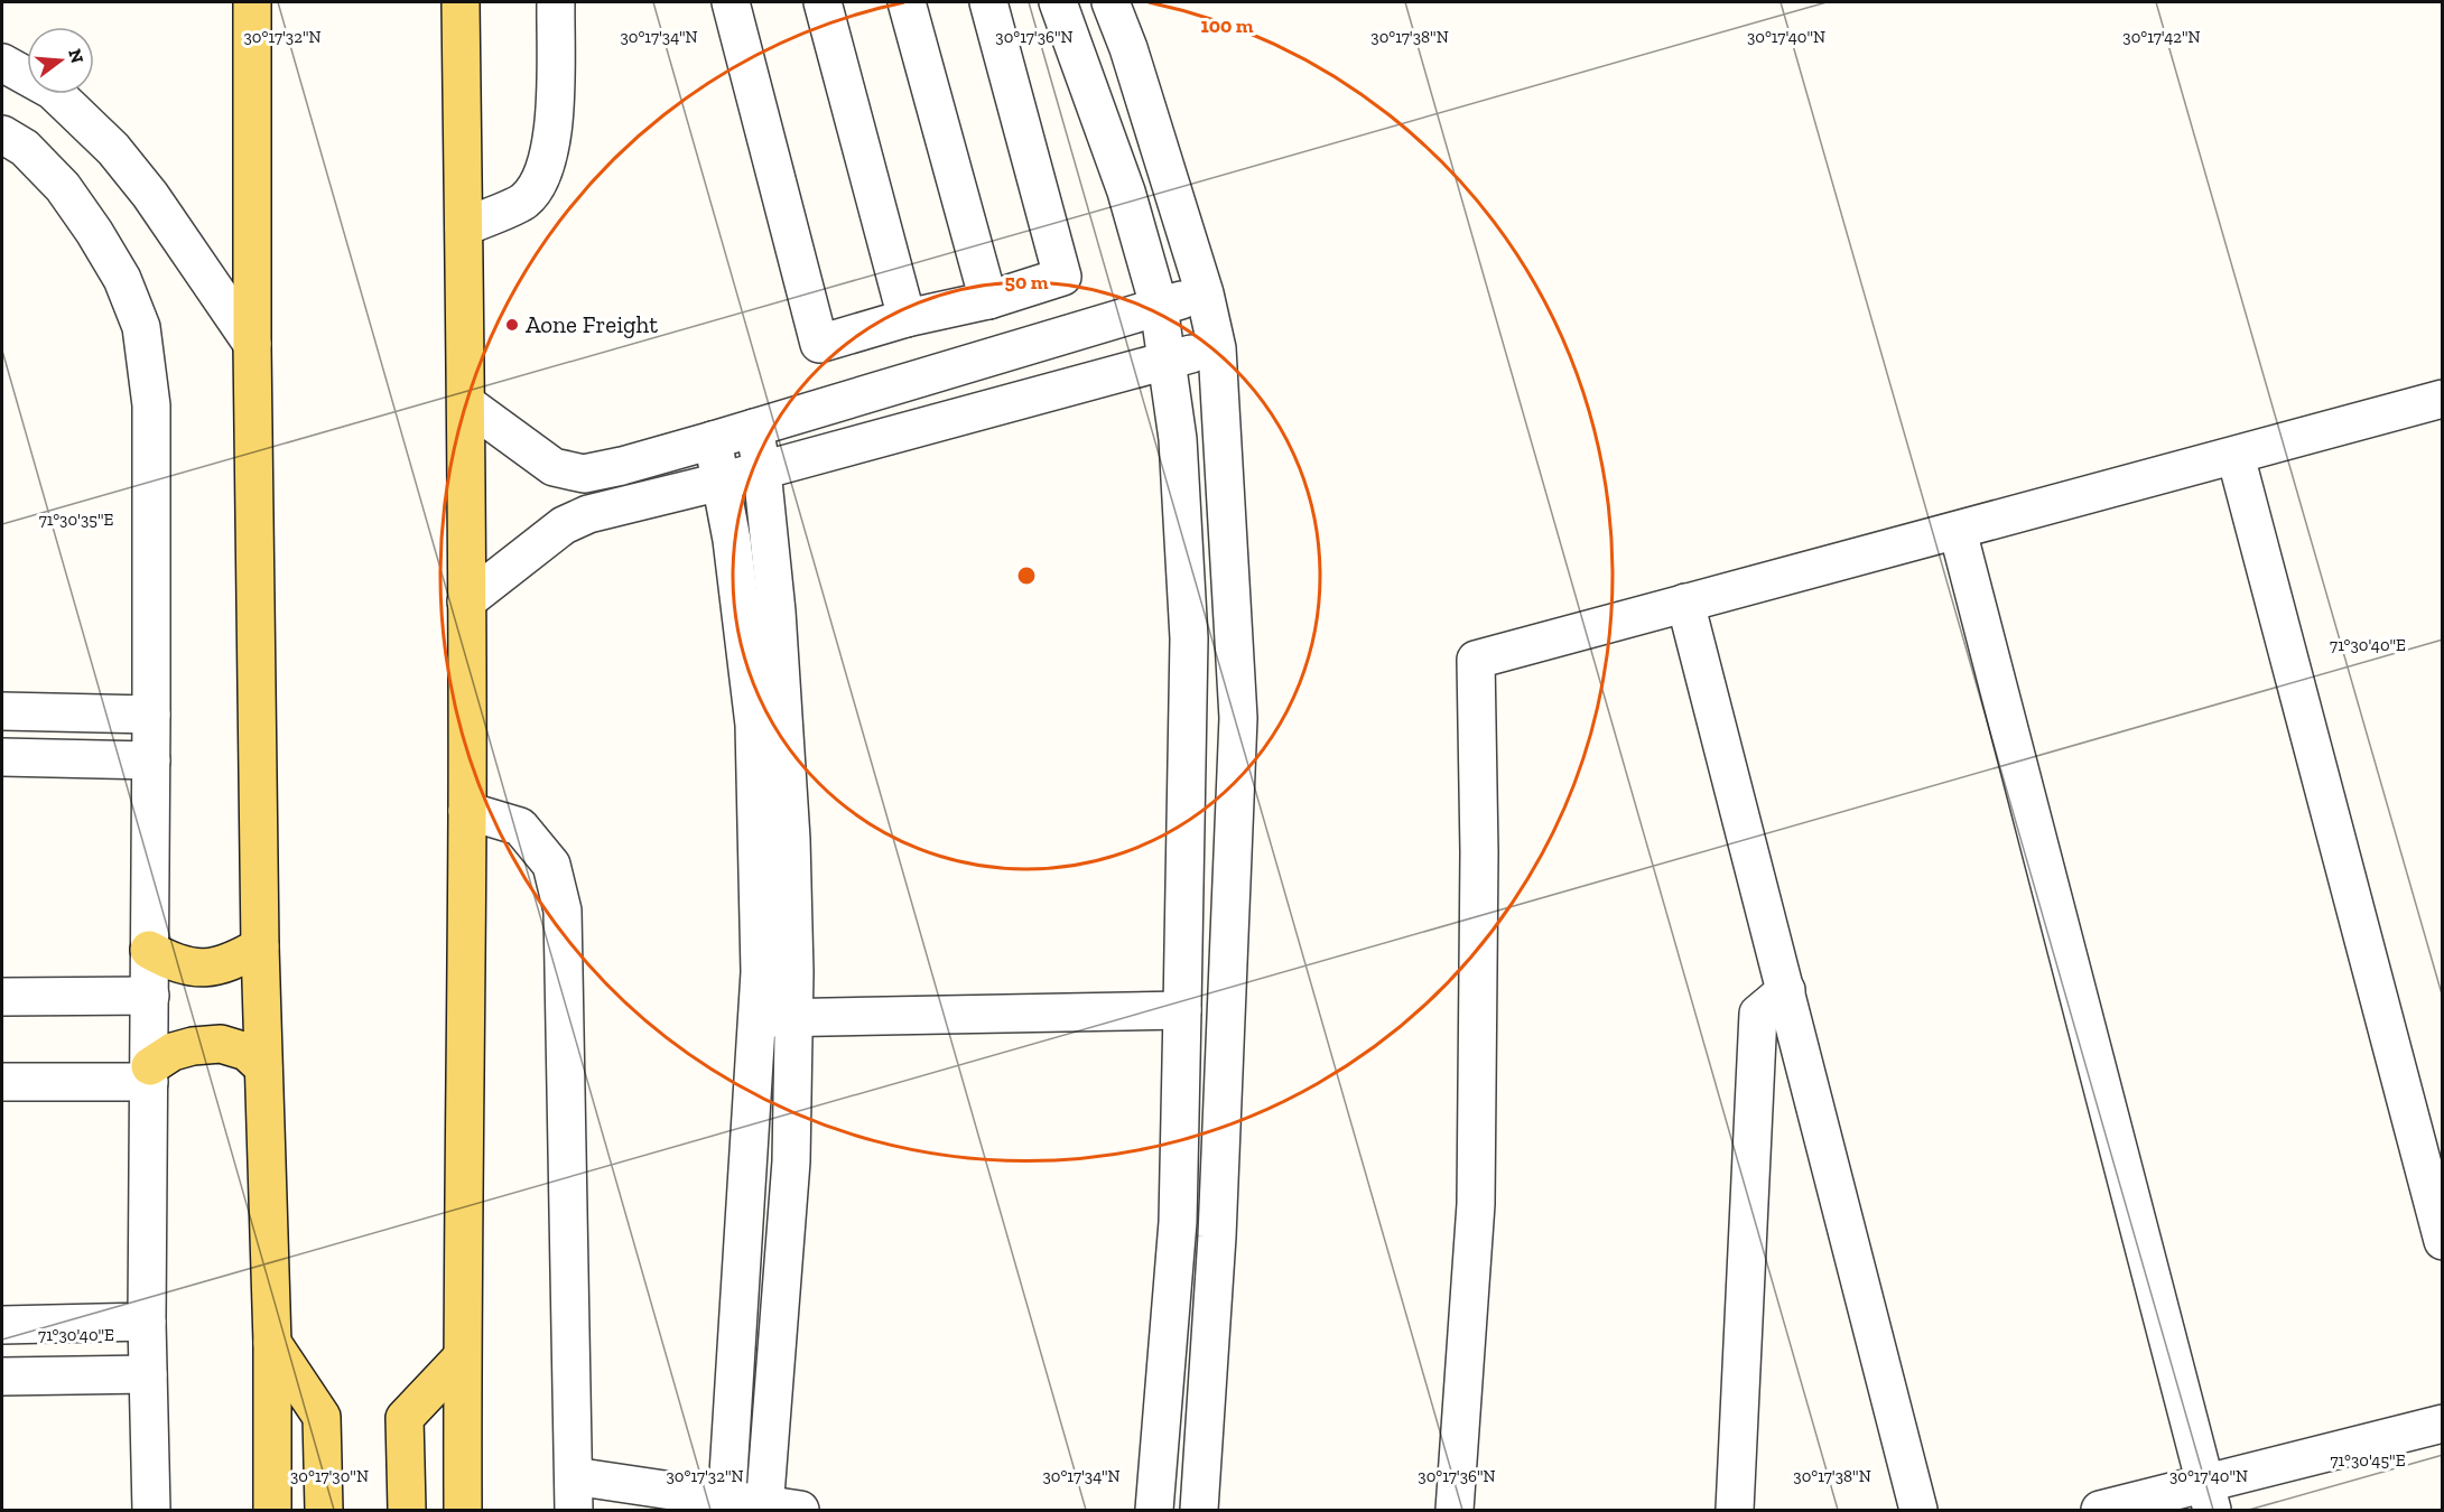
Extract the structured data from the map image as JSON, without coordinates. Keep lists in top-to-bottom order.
{
  "places": ["Aone Freight"],
  "north": "right",
  "coordinates": [
    "30°17'32\"N",
    "30°17'34\"N",
    "30°17'36\"N",
    "30°17'38\"N",
    "30°17'40\"N",
    "30°17'42\"N",
    "71°30'35\"E",
    "71°30'40\"E",
    "71°30'45\"E",
    "30°17'30\"N"
  ],
  "rings": ["100 m", "50 m"]
}
